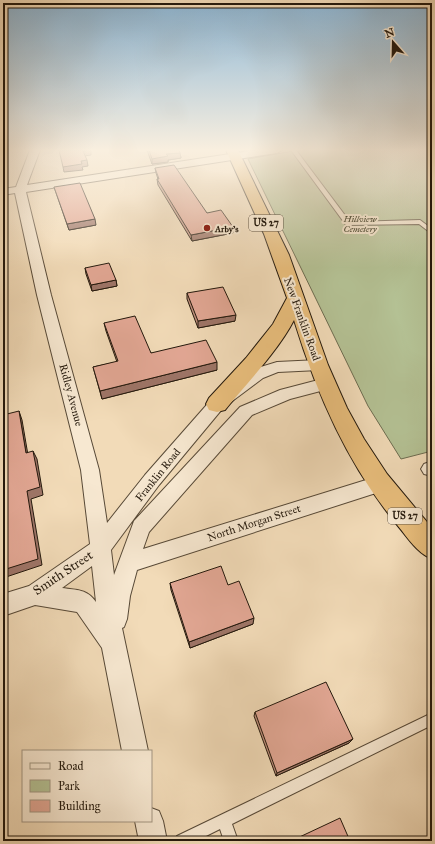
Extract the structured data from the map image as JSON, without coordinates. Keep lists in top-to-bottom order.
{
  "streets": {
    "highway": ["US 27", "New Franklin Road"],
    "street": [
      "Ridley Avenue",
      "Franklin Road",
      "North Morgan Street",
      "Smith Street"
    ]
  },
  "crossings": [
    ["US 27", "New Franklin Road"],
    ["US 27", "North Morgan Street"],
    ["New Franklin Road", "Franklin Road"],
    ["New Franklin Road", "North Morgan Street"],
    ["Ridley Avenue", "Franklin Road"],
    ["Ridley Avenue", "North Morgan Street"],
    ["Ridley Avenue", "Smith Street"],
    ["Franklin Road", "North Morgan Street"],
    ["Franklin Road", "Smith Street"]
  ],
  "parks": ["Hillview Cemetery"],
  "places": ["Arby's"],
  "legend": ["Road", "Park", "Building"],
  "north": "top"
}
